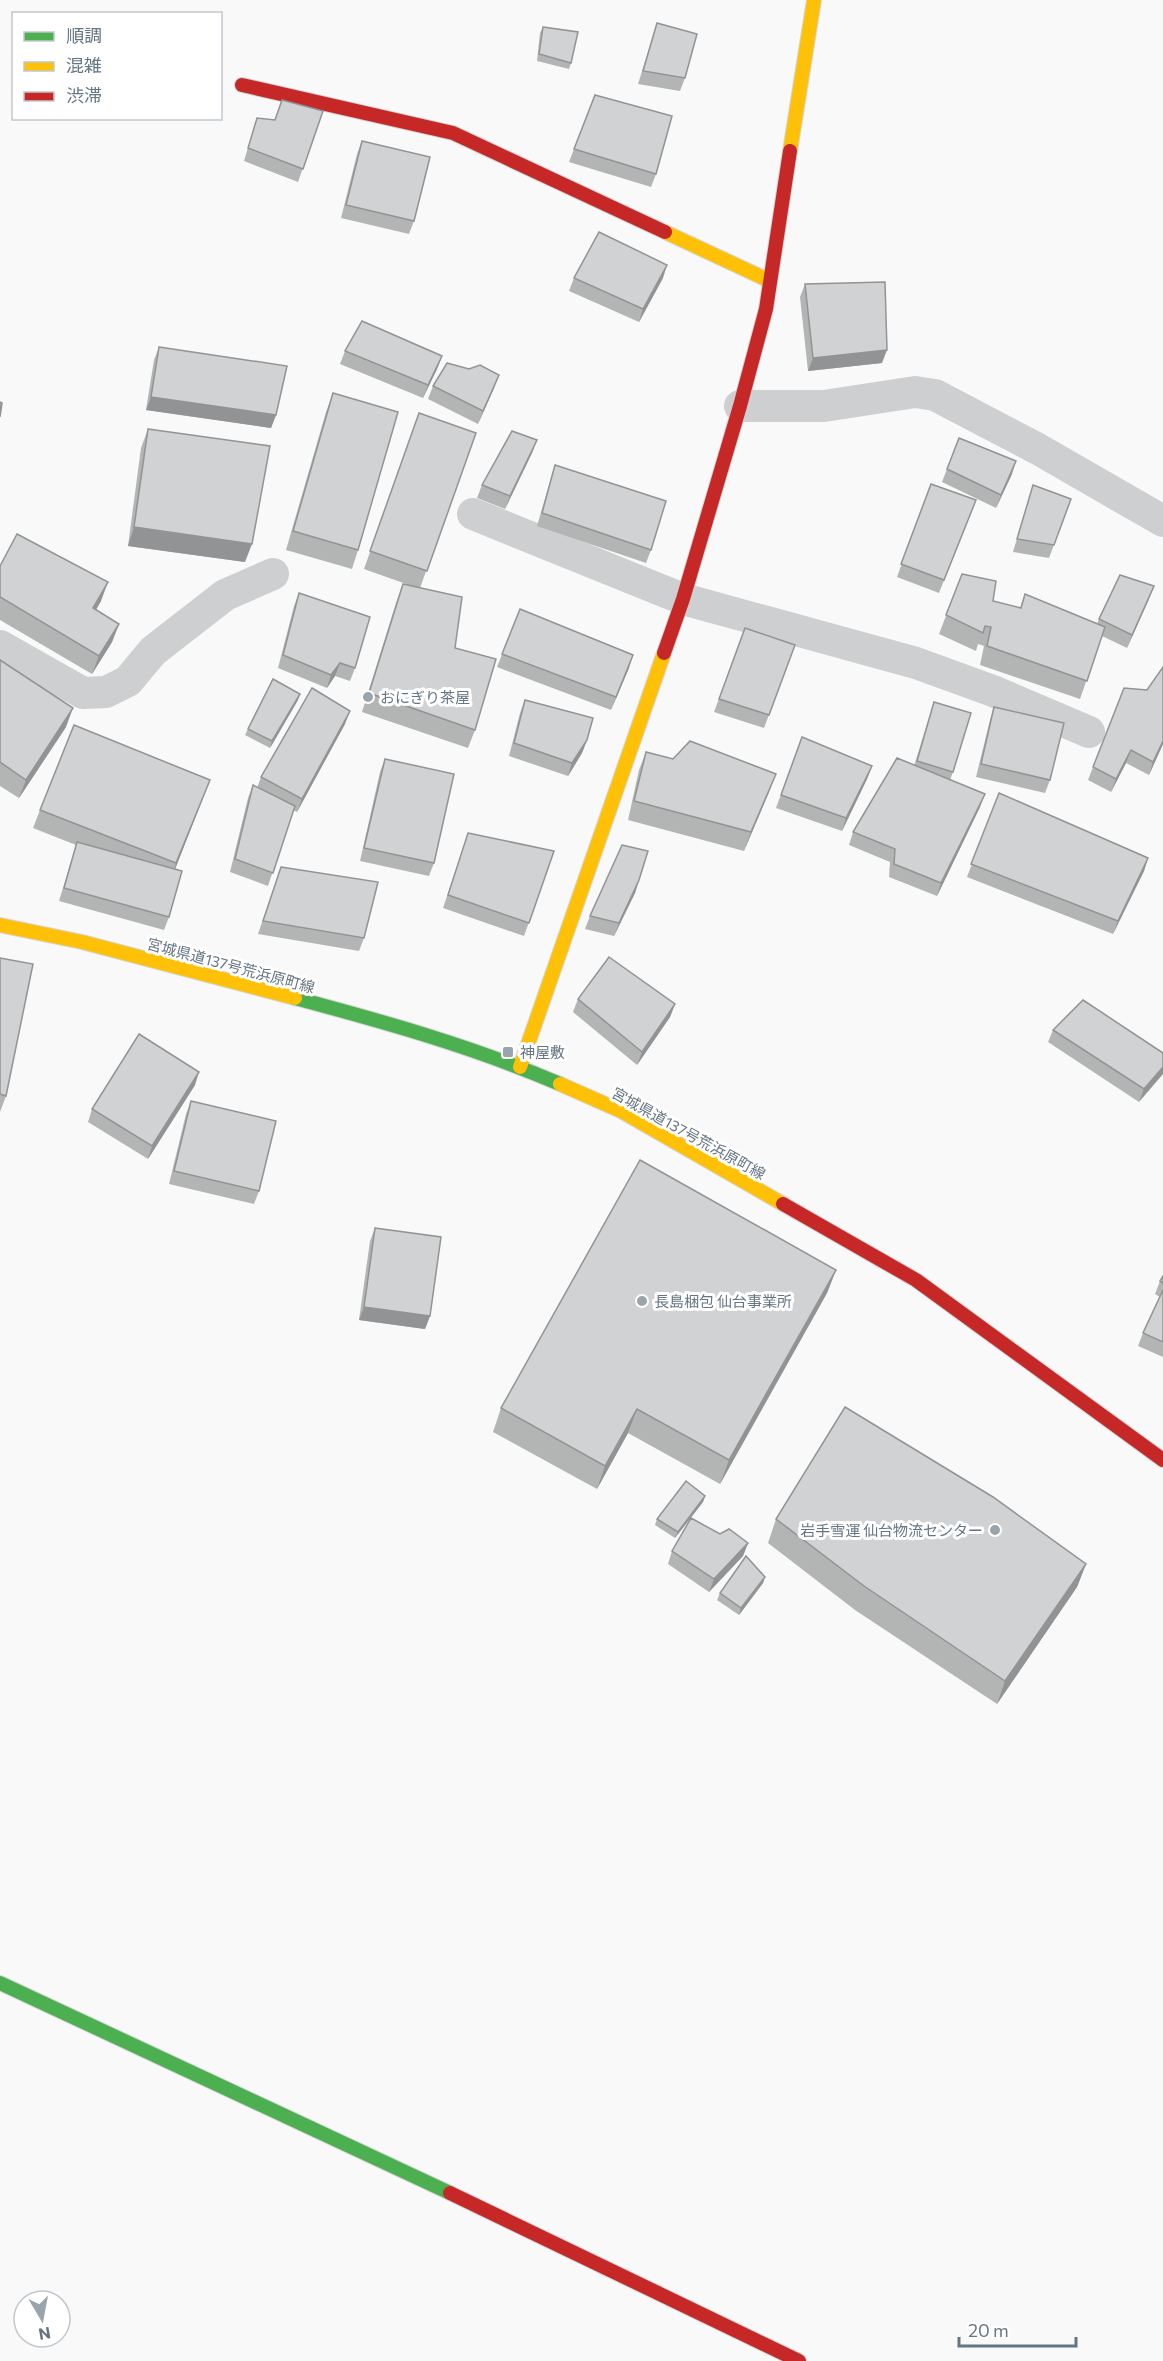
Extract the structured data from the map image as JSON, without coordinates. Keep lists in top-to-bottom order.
{
  "streets": {
    "street": ["宮城県道137号荒浜原町線"]
  },
  "places": {
    "other": ["おにぎり茶屋", "長島梱包 仙台事業所", "岩手雪運 仙台物流センター"],
    "transit": ["神屋敷"]
  },
  "legend": ["順調", "混雑", "渋滞"],
  "scale_bar": "20 m",
  "north": "bottom"
}
